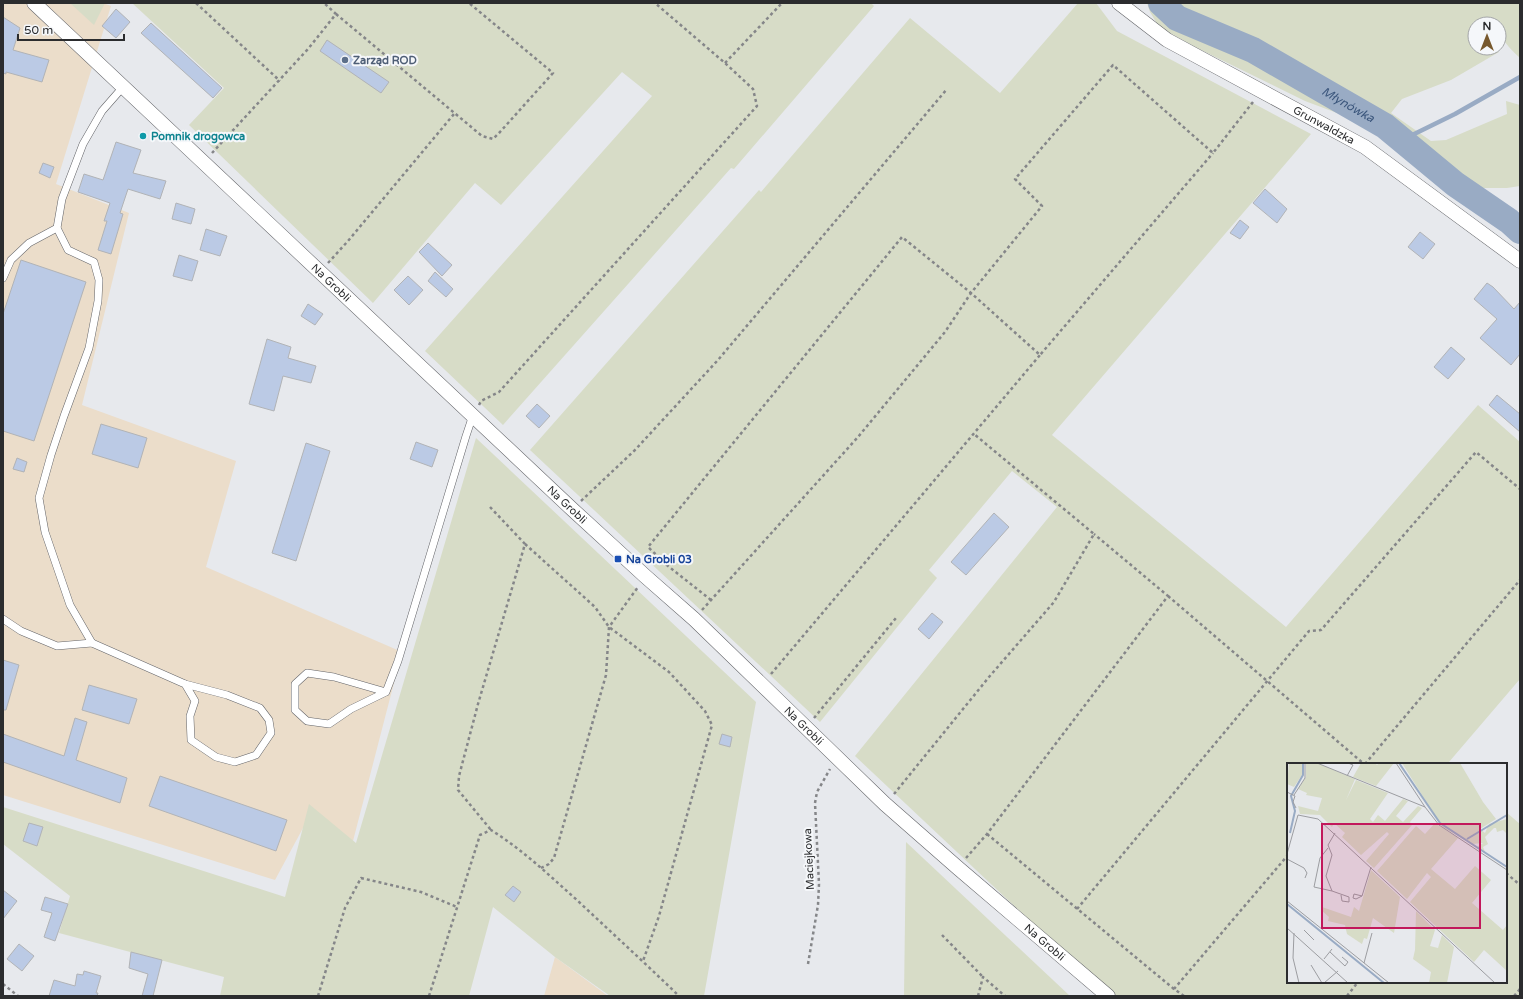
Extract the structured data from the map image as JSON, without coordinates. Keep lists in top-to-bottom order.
{
  "streets": {
    "street": ["Grunwaldzka", "Na Grobli"],
    "path": ["Maciejkowa"]
  },
  "crossings": [
    ["Na Grobli", "Maciejkowa"]
  ],
  "water": ["Młynówka"],
  "places": {
    "other": ["Zarząd ROD", "Pomnik drogowca"],
    "transit": ["Na Grobli 03"]
  },
  "scale_bar": "50 m",
  "north": "top"
}
